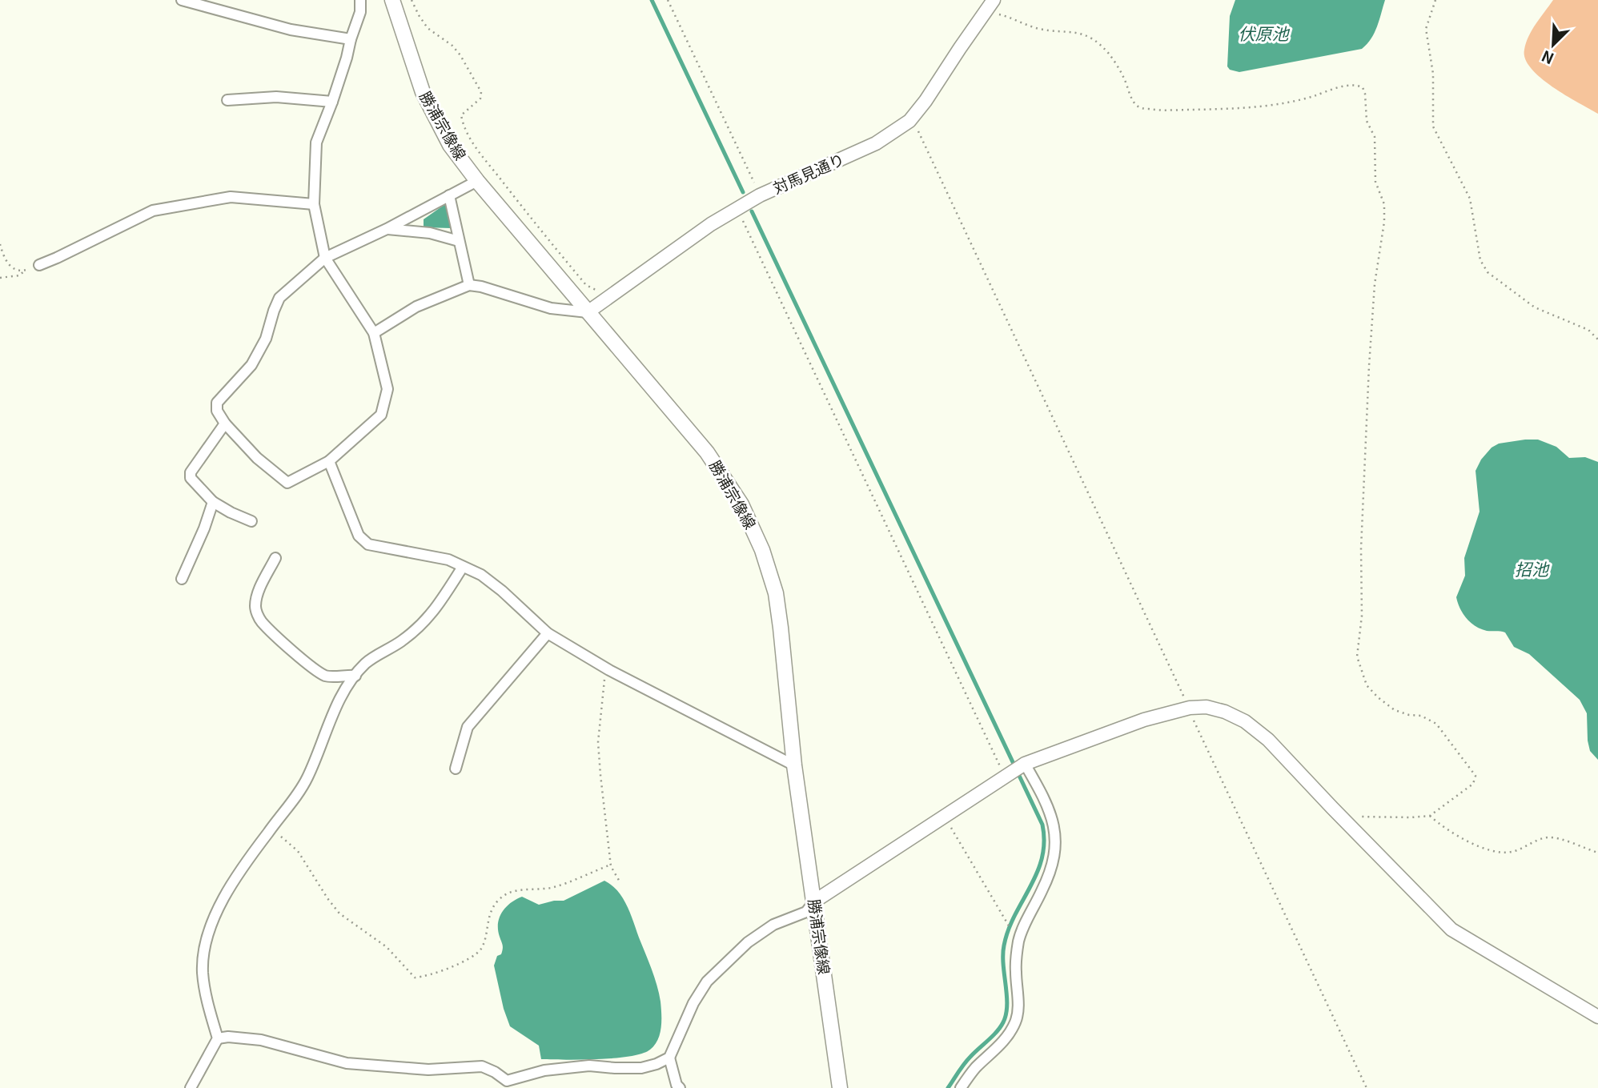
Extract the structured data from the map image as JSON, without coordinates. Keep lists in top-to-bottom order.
{
  "streets": {
    "main road": ["勝浦宗像線"],
    "street": ["対馬見通り"]
  },
  "crossings": [
    ["勝浦宗像線", "対馬見通り"]
  ],
  "water": ["伏原池", "招池"],
  "north": "bottom left"
}
